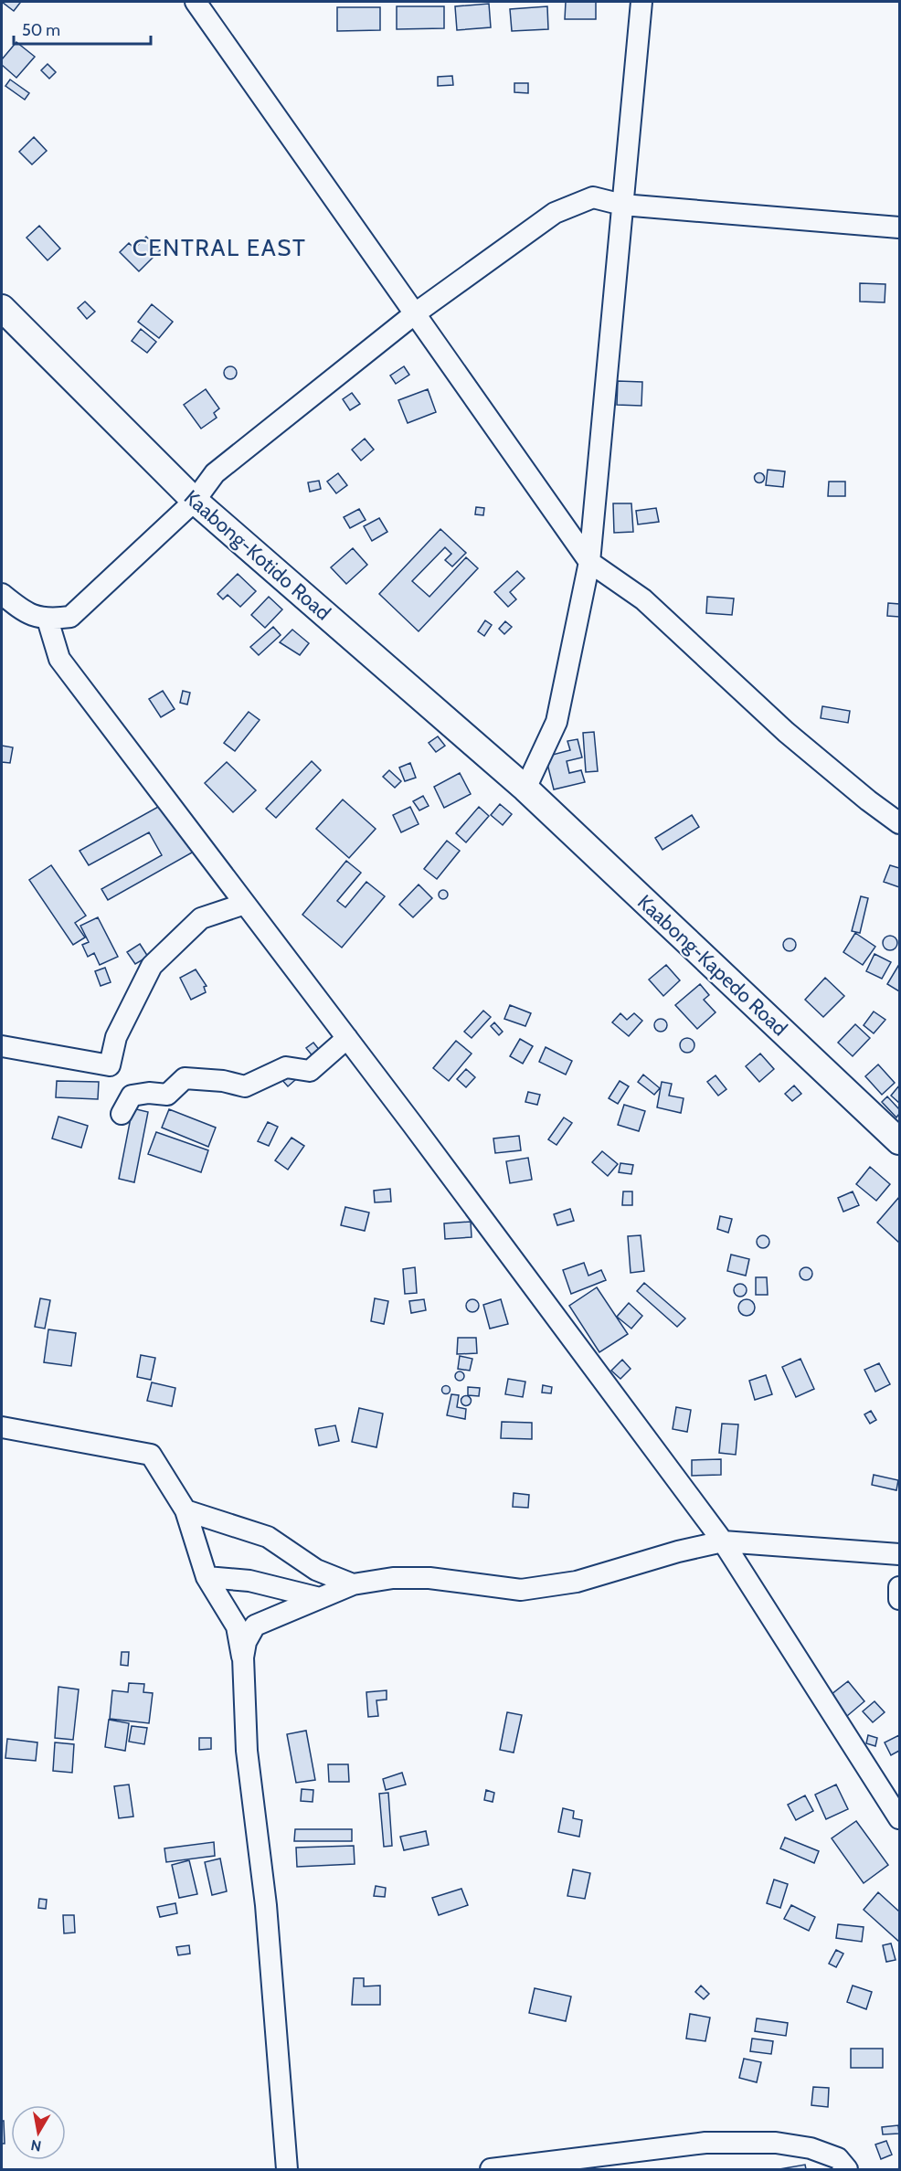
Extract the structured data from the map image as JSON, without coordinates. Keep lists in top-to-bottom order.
{
  "streets": {
    "main road": ["Kaabong-Kotido Road", "Kaabong-Kapedo Road"]
  },
  "crossings": [
    ["Kaabong-Kotido Road", "Kaabong-Kapedo Road"]
  ],
  "districts": ["CENTRAL EAST"],
  "scale_bar": "50 m",
  "north": "bottom"
}
